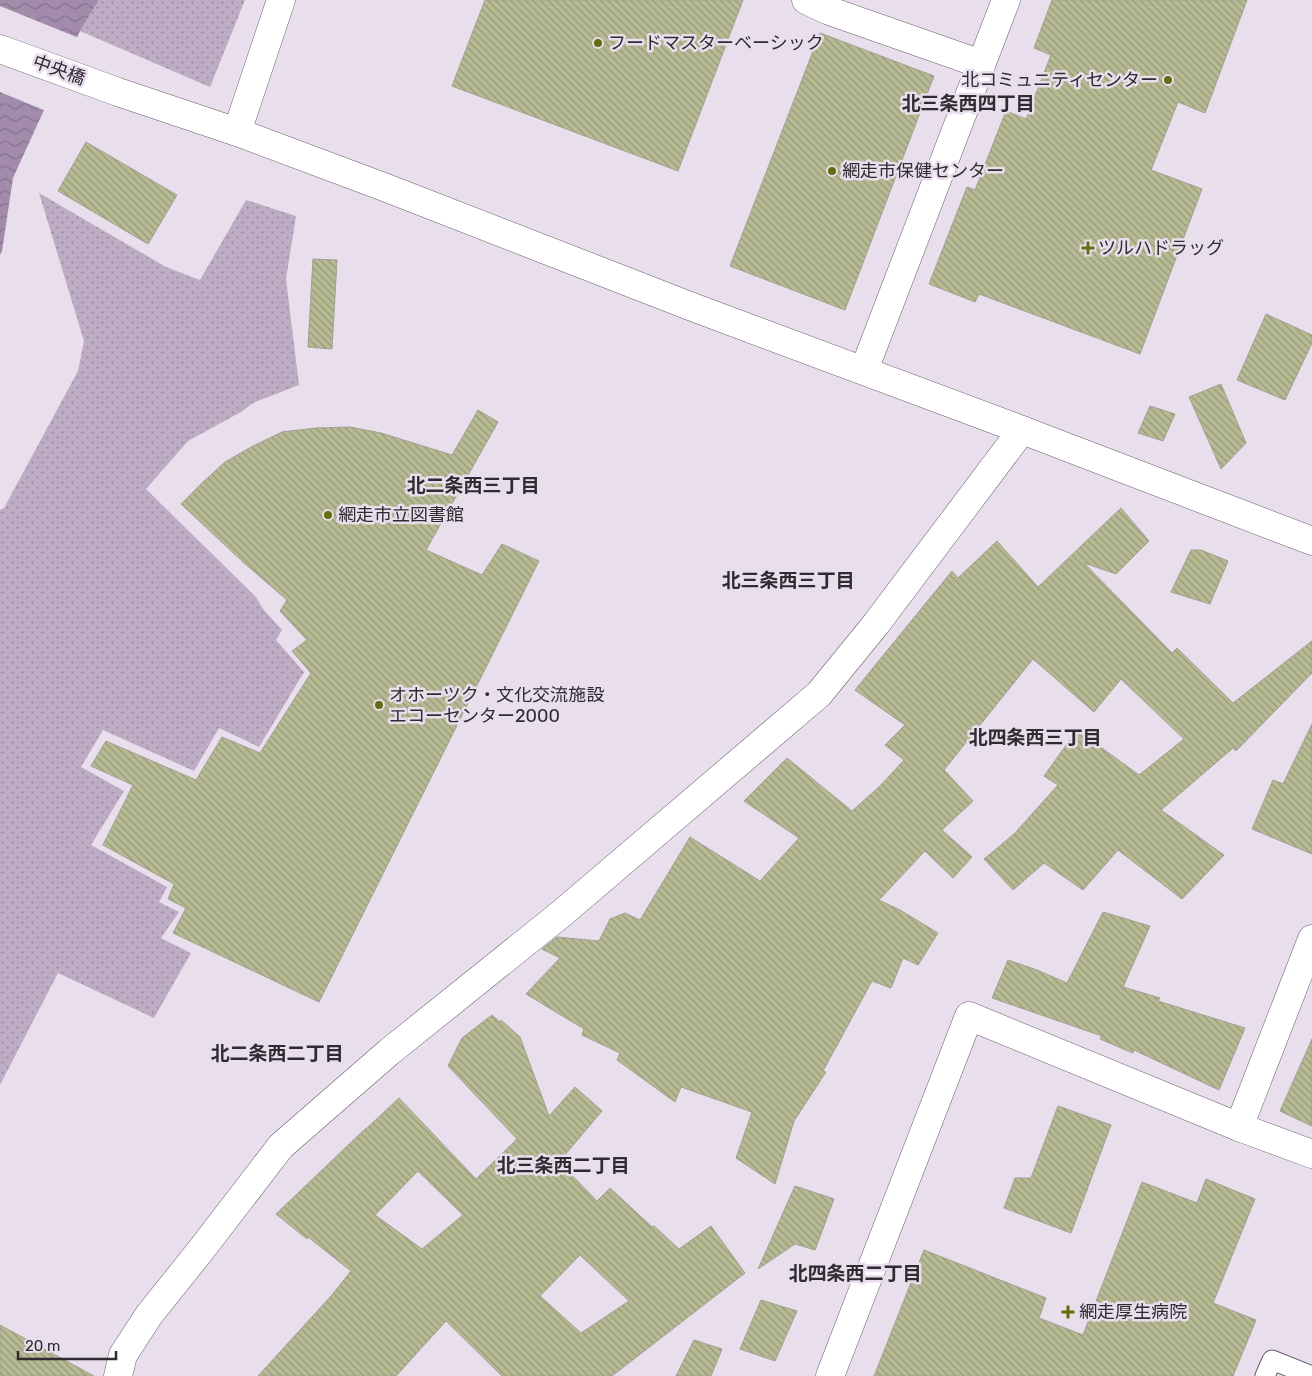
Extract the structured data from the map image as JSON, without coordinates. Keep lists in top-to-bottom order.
{
  "streets": {
    "street": ["中央橋"]
  },
  "districts": [
    "北三条西四丁目",
    "北二条西三丁目",
    "北三条西三丁目",
    "北四条西三丁目",
    "北二条西二丁目",
    "北三条西二丁目",
    "北四条西二丁目"
  ],
  "places": {
    "other": [
      "フードマスターベーシック",
      "北コミュニティセンター",
      "網走市保健センター",
      "網走市立図書館",
      "オホーツク・文化交流施設 エコーセンター2000"
    ],
    "health": ["ツルハドラッグ", "網走厚生病院"]
  },
  "scale_bar": "20 m"
}
